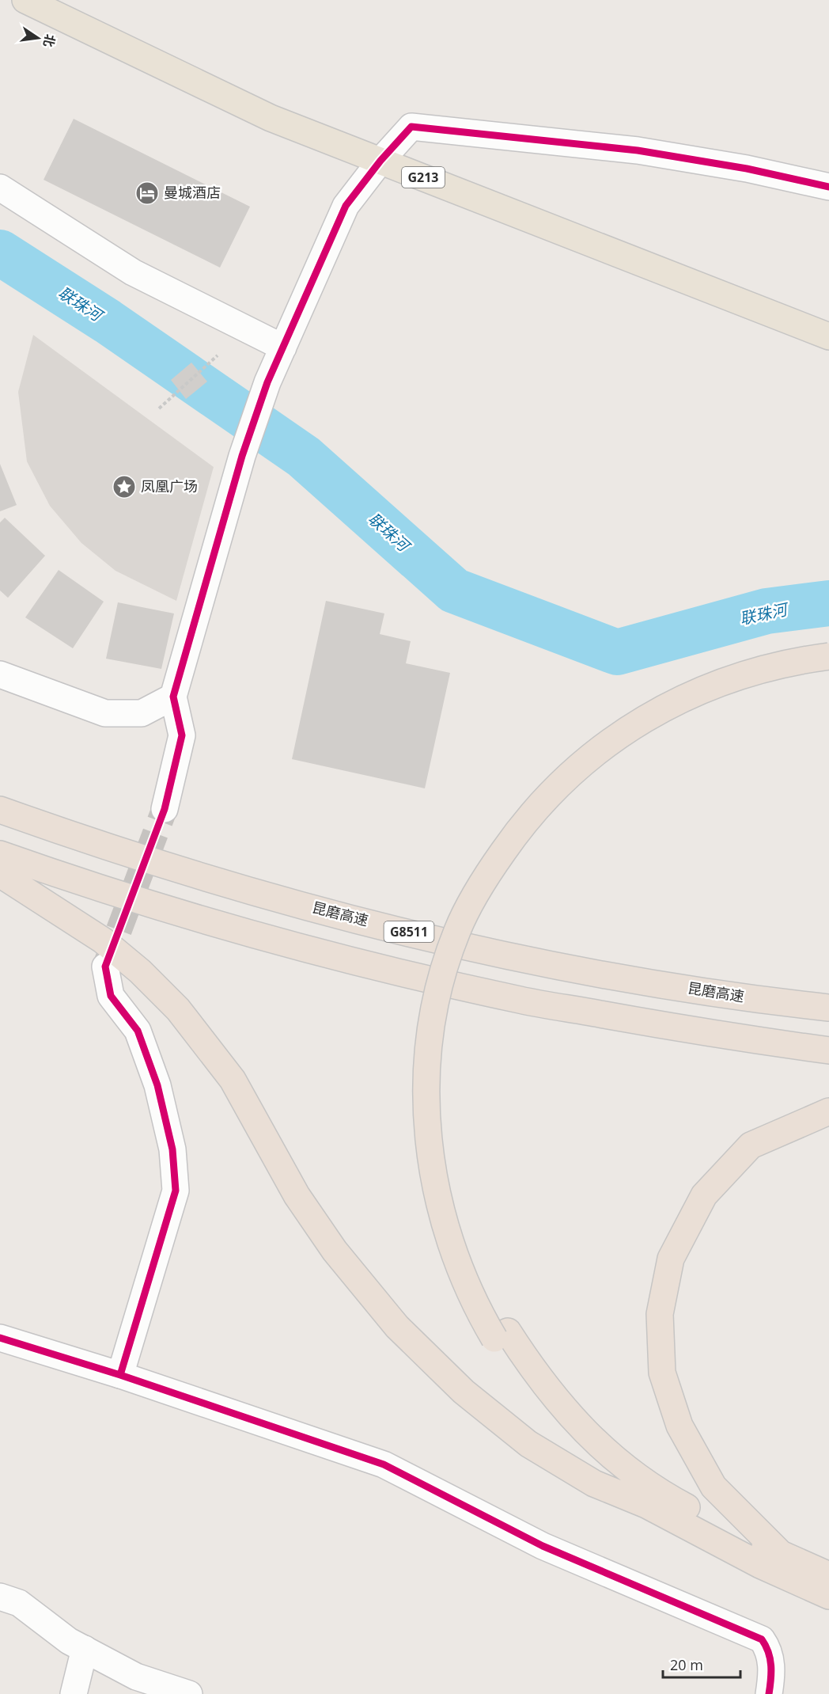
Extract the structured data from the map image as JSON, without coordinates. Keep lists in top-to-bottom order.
{
  "streets": {
    "highway": ["G213", "昆磨高速", "G8511"]
  },
  "water": ["联珠河"],
  "places": {
    "hotel": ["曼城酒店"],
    "place": ["凤凰广场"]
  },
  "scale_bar": "20 m",
  "north": "right"
}
